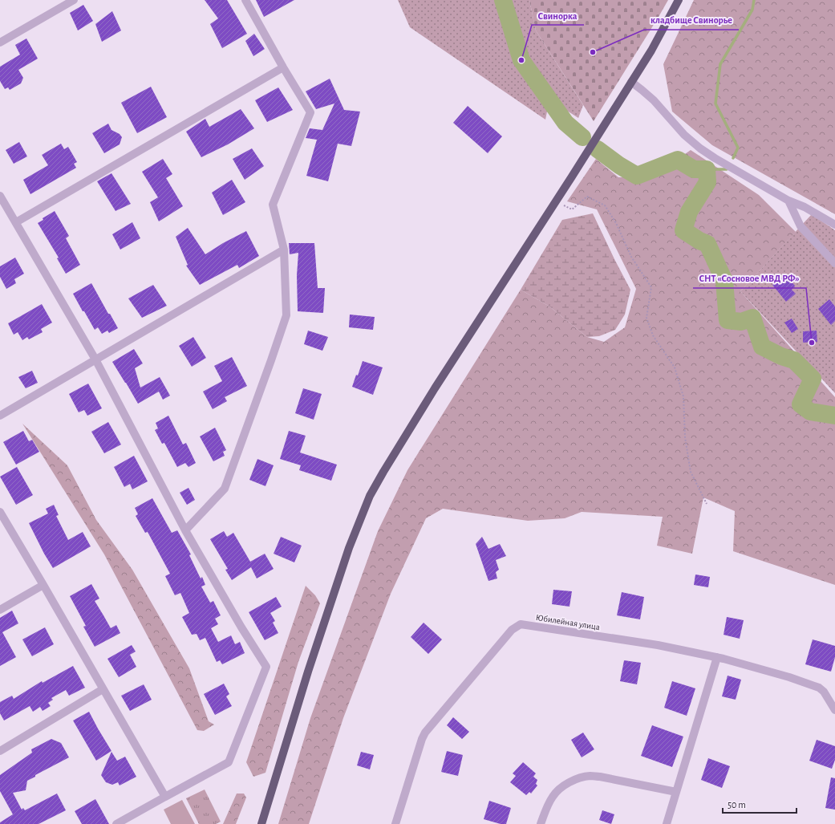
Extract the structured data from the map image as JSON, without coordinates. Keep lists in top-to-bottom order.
{
  "streets": {
    "street": ["Юбилейная улица"]
  },
  "places": ["кладбище Свинорье", "Свинорка", "СНТ «Сосновое МВД РФ»"],
  "scale_bar": "50 m"
}
